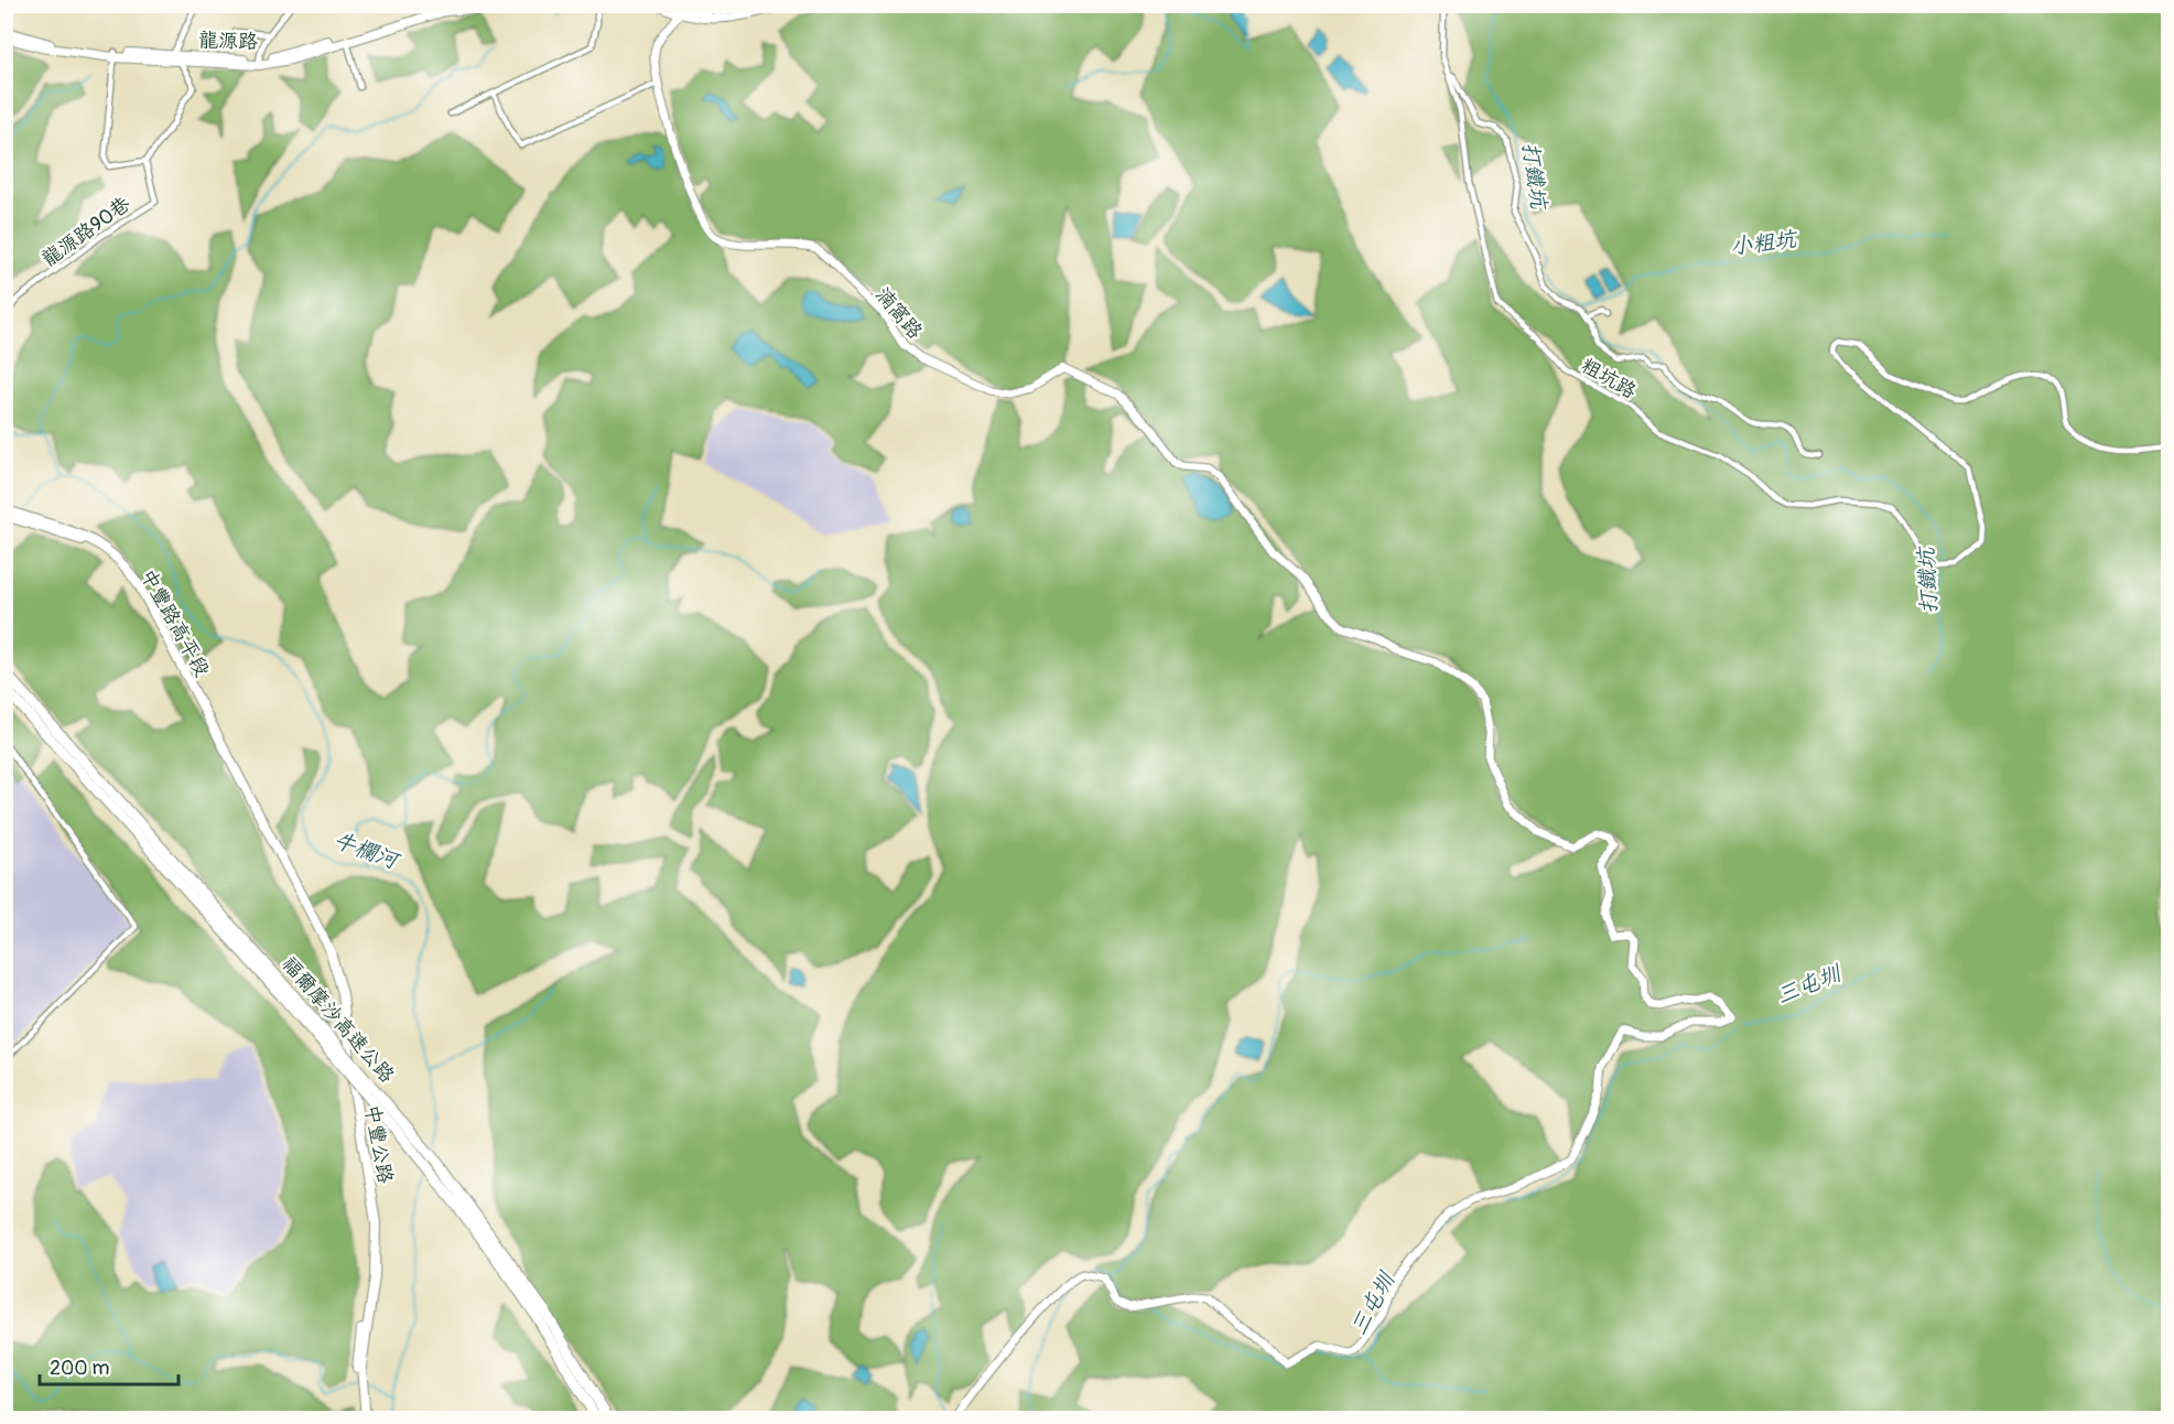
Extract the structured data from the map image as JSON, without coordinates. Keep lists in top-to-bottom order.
{
  "streets": {
    "highway": ["福爾摩沙高速公路"],
    "main road": ["龍源路", "中豐路高平段", "中豐公路"],
    "street": ["龍源路90巷", "湳窩路", "粗坑路"]
  },
  "crossings": [
    ["中豐路高平段", "中豐公路"]
  ],
  "water": [
    "打鐵坑",
    "小粗坑",
    "牛欄河",
    "三屯圳"
  ],
  "scale_bar": "200 m"
}
